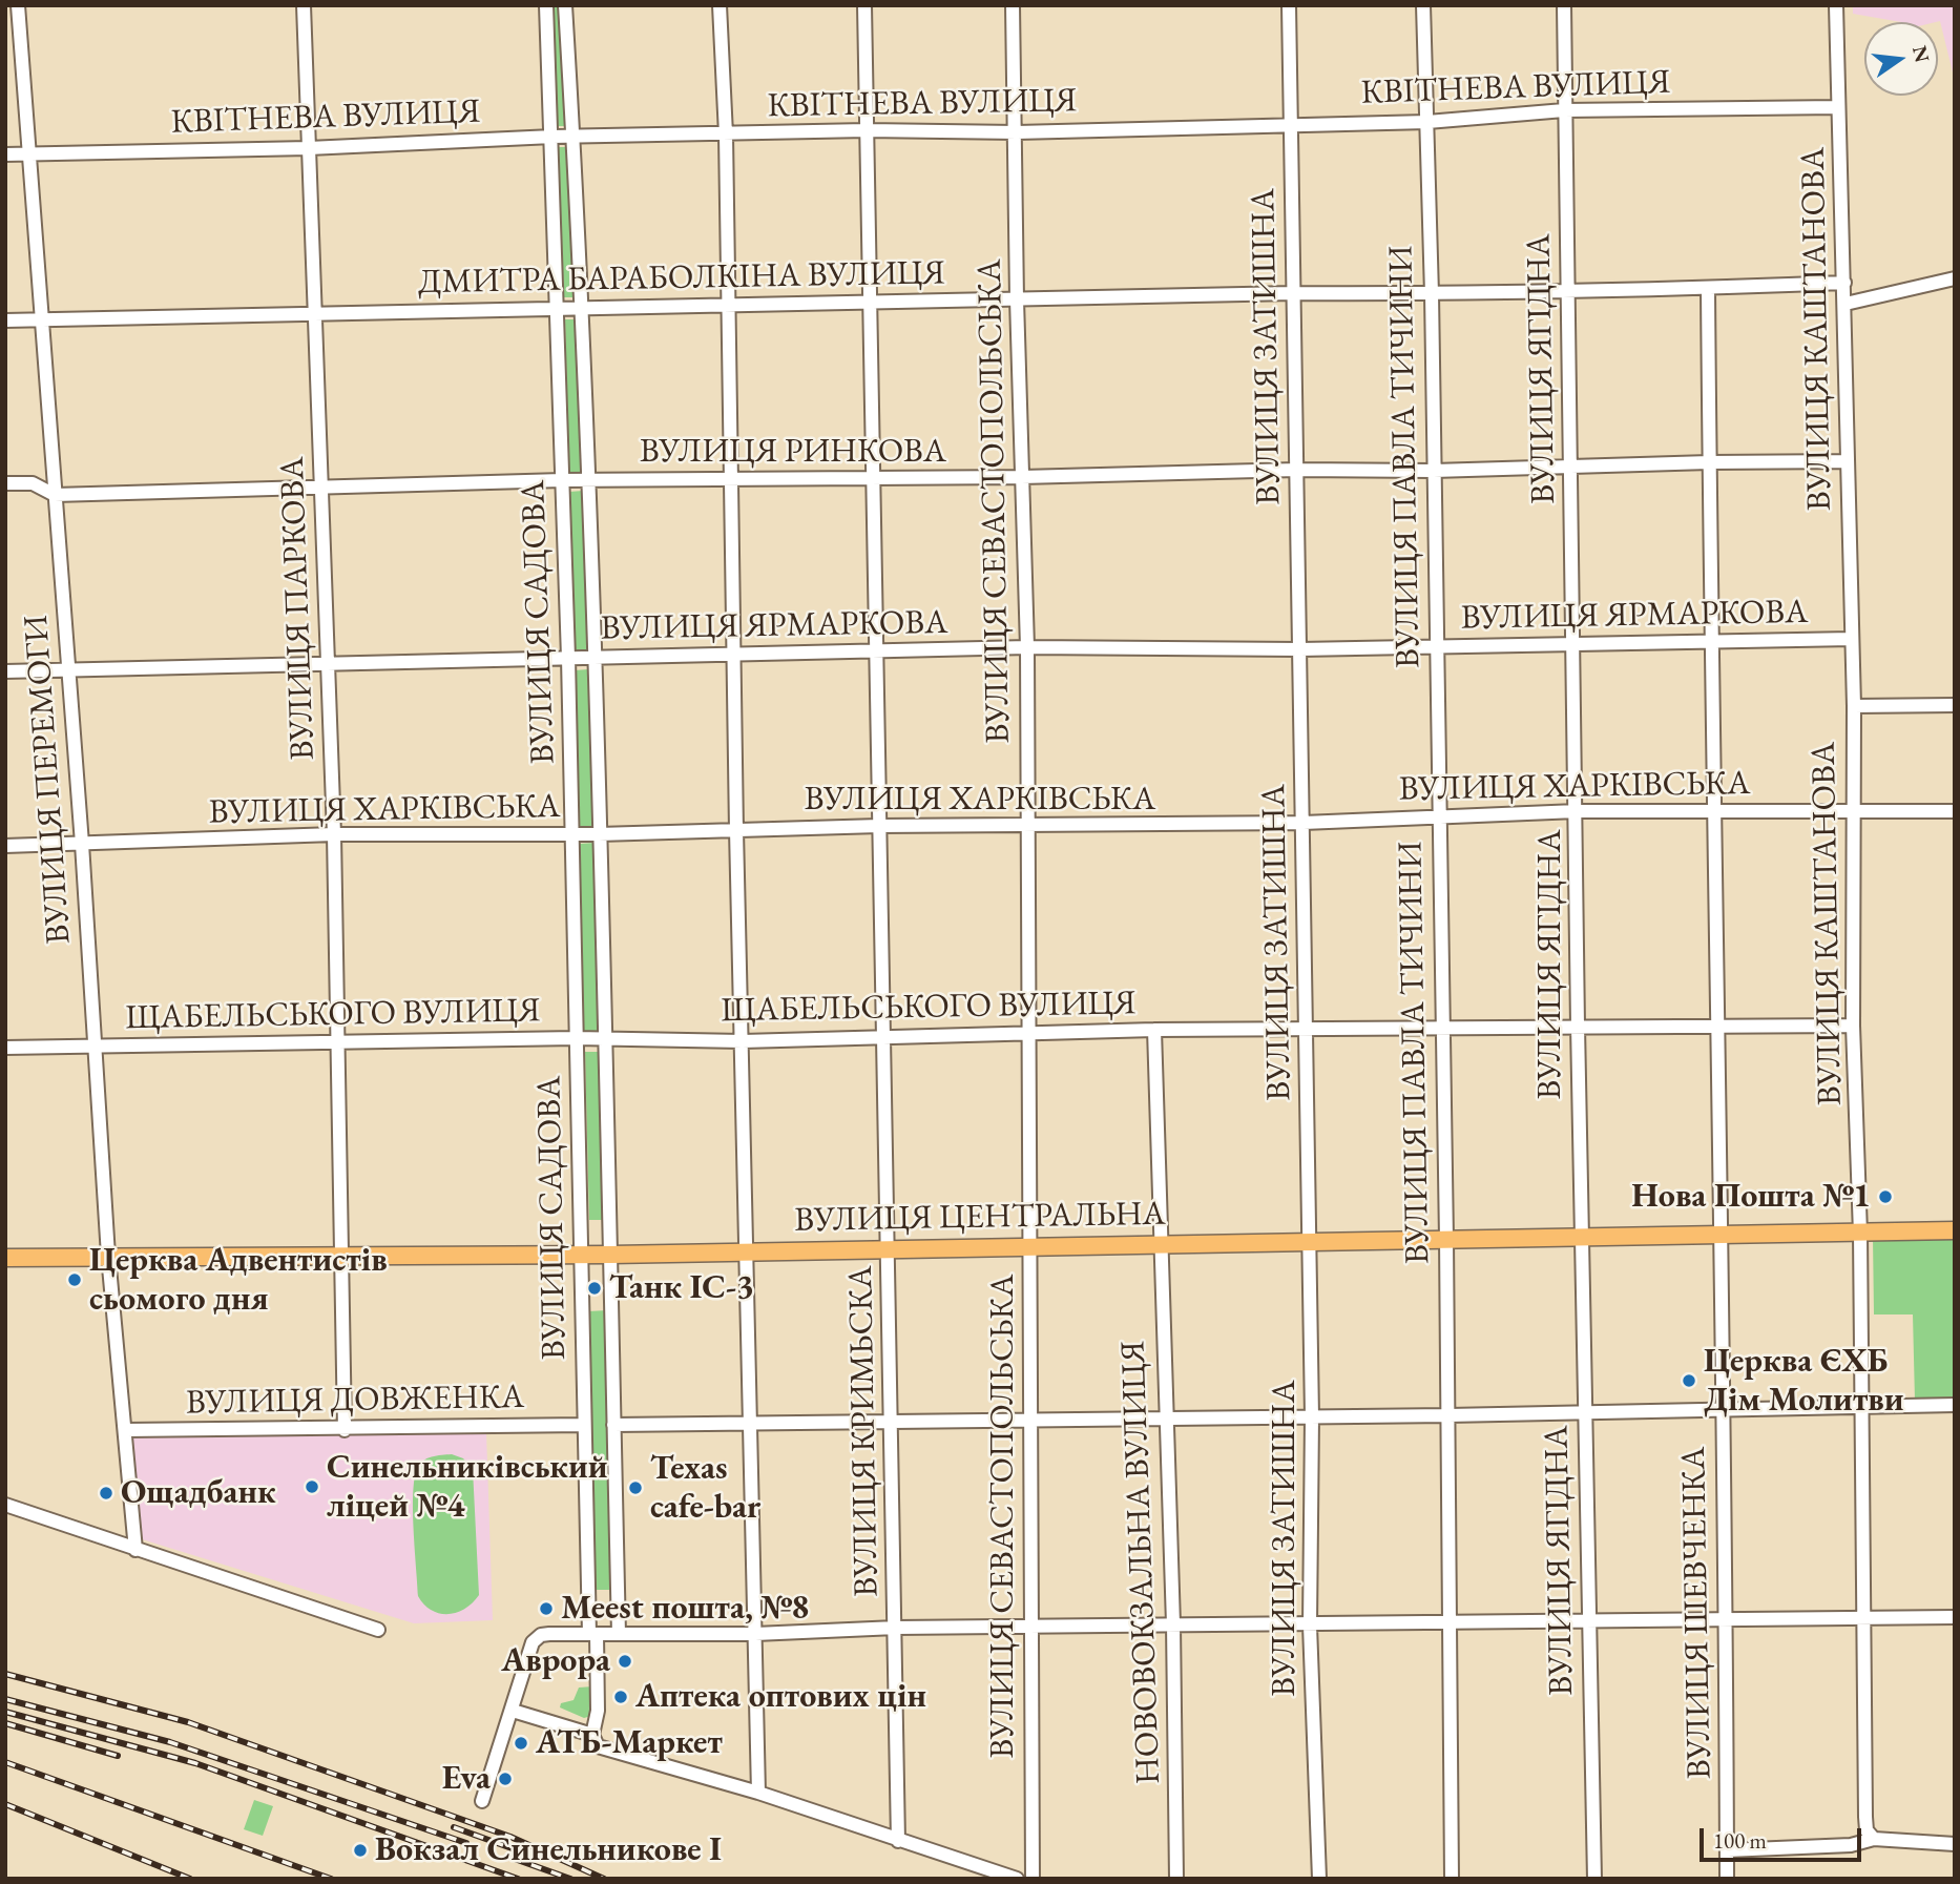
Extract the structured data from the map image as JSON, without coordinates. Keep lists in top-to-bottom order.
{
  "streets": {
    "main road": ["ВУЛИЦЯ ЦЕНТРАЛЬНА"],
    "street": [
      "КВІТНЕВА ВУЛИЦЯ",
      "ДМИТРА БАРАБОЛКІНА ВУЛИЦЯ",
      "ВУЛИЦЯ КАШТАНОВА",
      "ВУЛИЦЯ ЗАТИШНА",
      "ВУЛИЦЯ ЯГІДНА",
      "ВУЛИЦЯ РИНКОВА",
      "ВУЛИЦЯ ПАВЛА ТИЧИНИ",
      "ВУЛИЦЯ СЕВАСТОПОЛЬСЬКА",
      "ВУЛИЦЯ ПАРКОВА",
      "ВУЛИЦЯ ЯРМАРКОВА",
      "ВУЛИЦЯ САДОВА",
      "ВУЛИЦЯ ПЕРЕМОГИ",
      "ВУЛИЦЯ ХАРКІВСЬКА",
      "ЩАБЕЛЬСЬКОГО ВУЛИЦЯ",
      "ВУЛИЦЯ ДОВЖЕНКА",
      "ВУЛИЦЯ КРИМЬСКА",
      "НОВОВОКЗАЛЬНА ВУЛИЦЯ",
      "ВУЛИЦЯ ШЕВЧЕНКА"
    ]
  },
  "crossings": [
    ["КВІТНЕВА ВУЛИЦЯ", "ВУЛИЦЯ КАШТАНОВА"],
    ["КВІТНЕВА ВУЛИЦЯ", "ВУЛИЦЯ ЗАТИШНА"],
    ["КВІТНЕВА ВУЛИЦЯ", "ВУЛИЦЯ ЯГІДНА"],
    ["КВІТНЕВА ВУЛИЦЯ", "ВУЛИЦЯ ПАВЛА ТИЧИНИ"],
    ["КВІТНЕВА ВУЛИЦЯ", "ВУЛИЦЯ СЕВАСТОПОЛЬСЬКА"],
    ["КВІТНЕВА ВУЛИЦЯ", "ВУЛИЦЯ ПАРКОВА"],
    ["КВІТНЕВА ВУЛИЦЯ", "ВУЛИЦЯ САДОВА"],
    ["КВІТНЕВА ВУЛИЦЯ", "ВУЛИЦЯ ПЕРЕМОГИ"],
    ["КВІТНЕВА ВУЛИЦЯ", "ВУЛИЦЯ КРИМЬСКА"],
    ["ДМИТРА БАРАБОЛКІНА ВУЛИЦЯ", "ВУЛИЦЯ КАШТАНОВА"],
    ["ДМИТРА БАРАБОЛКІНА ВУЛИЦЯ", "ВУЛИЦЯ ЗАТИШНА"],
    ["ДМИТРА БАРАБОЛКІНА ВУЛИЦЯ", "ВУЛИЦЯ ЯГІДНА"],
    ["ДМИТРА БАРАБОЛКІНА ВУЛИЦЯ", "ВУЛИЦЯ ПАВЛА ТИЧИНИ"],
    ["ДМИТРА БАРАБОЛКІНА ВУЛИЦЯ", "ВУЛИЦЯ СЕВАСТОПОЛЬСЬКА"],
    ["ДМИТРА БАРАБОЛКІНА ВУЛИЦЯ", "ВУЛИЦЯ ПАРКОВА"],
    ["ДМИТРА БАРАБОЛКІНА ВУЛИЦЯ", "ВУЛИЦЯ САДОВА"],
    ["ДМИТРА БАРАБОЛКІНА ВУЛИЦЯ", "ВУЛИЦЯ ПЕРЕМОГИ"],
    ["ДМИТРА БАРАБОЛКІНА ВУЛИЦЯ", "ВУЛИЦЯ КРИМЬСКА"],
    ["ДМИТРА БАРАБОЛКІНА ВУЛИЦЯ", "ВУЛИЦЯ ШЕВЧЕНКА"],
    ["ВУЛИЦЯ КАШТАНОВА", "ВУЛИЦЯ РИНКОВА"],
    ["ВУЛИЦЯ КАШТАНОВА", "ВУЛИЦЯ ЯРМАРКОВА"],
    ["ВУЛИЦЯ КАШТАНОВА", "ВУЛИЦЯ ХАРКІВСЬКА"],
    ["ВУЛИЦЯ КАШТАНОВА", "ЩАБЕЛЬСЬКОГО ВУЛИЦЯ"],
    ["ВУЛИЦЯ КАШТАНОВА", "ВУЛИЦЯ ЦЕНТРАЛЬНА"],
    ["ВУЛИЦЯ ЗАТИШНА", "ВУЛИЦЯ РИНКОВА"],
    ["ВУЛИЦЯ ЗАТИШНА", "ВУЛИЦЯ ЯРМАРКОВА"],
    ["ВУЛИЦЯ ЗАТИШНА", "ВУЛИЦЯ ХАРКІВСЬКА"],
    ["ВУЛИЦЯ ЗАТИШНА", "ЩАБЕЛЬСЬКОГО ВУЛИЦЯ"],
    ["ВУЛИЦЯ ЗАТИШНА", "ВУЛИЦЯ ЦЕНТРАЛЬНА"],
    ["ВУЛИЦЯ ЯГІДНА", "ВУЛИЦЯ РИНКОВА"],
    ["ВУЛИЦЯ ЯГІДНА", "ВУЛИЦЯ ЯРМАРКОВА"],
    ["ВУЛИЦЯ ЯГІДНА", "ВУЛИЦЯ ХАРКІВСЬКА"],
    ["ВУЛИЦЯ ЯГІДНА", "ЩАБЕЛЬСЬКОГО ВУЛИЦЯ"],
    ["ВУЛИЦЯ ЯГІДНА", "ВУЛИЦЯ ЦЕНТРАЛЬНА"],
    ["ВУЛИЦЯ РИНКОВА", "ВУЛИЦЯ ПАВЛА ТИЧИНИ"],
    ["ВУЛИЦЯ РИНКОВА", "ВУЛИЦЯ СЕВАСТОПОЛЬСЬКА"],
    ["ВУЛИЦЯ РИНКОВА", "ВУЛИЦЯ ПАРКОВА"],
    ["ВУЛИЦЯ РИНКОВА", "ВУЛИЦЯ САДОВА"],
    ["ВУЛИЦЯ РИНКОВА", "ВУЛИЦЯ ПЕРЕМОГИ"],
    ["ВУЛИЦЯ РИНКОВА", "ВУЛИЦЯ КРИМЬСКА"],
    ["ВУЛИЦЯ РИНКОВА", "ВУЛИЦЯ ШЕВЧЕНКА"],
    ["ВУЛИЦЯ ПАВЛА ТИЧИНИ", "ВУЛИЦЯ ЯРМАРКОВА"],
    ["ВУЛИЦЯ ПАВЛА ТИЧИНИ", "ВУЛИЦЯ ХАРКІВСЬКА"],
    ["ВУЛИЦЯ ПАВЛА ТИЧИНИ", "ЩАБЕЛЬСЬКОГО ВУЛИЦЯ"],
    ["ВУЛИЦЯ ПАВЛА ТИЧИНИ", "ВУЛИЦЯ ЦЕНТРАЛЬНА"],
    ["ВУЛИЦЯ СЕВАСТОПОЛЬСЬКА", "ВУЛИЦЯ ЯРМАРКОВА"],
    ["ВУЛИЦЯ СЕВАСТОПОЛЬСЬКА", "ВУЛИЦЯ ХАРКІВСЬКА"],
    ["ВУЛИЦЯ СЕВАСТОПОЛЬСЬКА", "ЩАБЕЛЬСЬКОГО ВУЛИЦЯ"],
    ["ВУЛИЦЯ СЕВАСТОПОЛЬСЬКА", "ВУЛИЦЯ ЦЕНТРАЛЬНА"],
    ["ВУЛИЦЯ ПАРКОВА", "ВУЛИЦЯ ЯРМАРКОВА"],
    ["ВУЛИЦЯ ПАРКОВА", "ВУЛИЦЯ ХАРКІВСЬКА"],
    ["ВУЛИЦЯ ПАРКОВА", "ЩАБЕЛЬСЬКОГО ВУЛИЦЯ"],
    ["ВУЛИЦЯ ПАРКОВА", "ВУЛИЦЯ ЦЕНТРАЛЬНА"],
    ["ВУЛИЦЯ ПАРКОВА", "ВУЛИЦЯ ДОВЖЕНКА"],
    ["ВУЛИЦЯ ЯРМАРКОВА", "ВУЛИЦЯ САДОВА"],
    ["ВУЛИЦЯ ЯРМАРКОВА", "ВУЛИЦЯ ПЕРЕМОГИ"],
    ["ВУЛИЦЯ ЯРМАРКОВА", "ВУЛИЦЯ КРИМЬСКА"],
    ["ВУЛИЦЯ ЯРМАРКОВА", "ВУЛИЦЯ ШЕВЧЕНКА"],
    ["ВУЛИЦЯ САДОВА", "ВУЛИЦЯ ХАРКІВСЬКА"],
    ["ВУЛИЦЯ САДОВА", "ЩАБЕЛЬСЬКОГО ВУЛИЦЯ"],
    ["ВУЛИЦЯ САДОВА", "ВУЛИЦЯ ЦЕНТРАЛЬНА"],
    ["ВУЛИЦЯ САДОВА", "ВУЛИЦЯ ДОВЖЕНКА"],
    ["ВУЛИЦЯ ПЕРЕМОГИ", "ВУЛИЦЯ ХАРКІВСЬКА"],
    ["ВУЛИЦЯ ПЕРЕМОГИ", "ЩАБЕЛЬСЬКОГО ВУЛИЦЯ"],
    ["ВУЛИЦЯ ПЕРЕМОГИ", "ВУЛИЦЯ ЦЕНТРАЛЬНА"],
    ["ВУЛИЦЯ ПЕРЕМОГИ", "ВУЛИЦЯ ДОВЖЕНКА"],
    ["ВУЛИЦЯ ХАРКІВСЬКА", "ВУЛИЦЯ КРИМЬСКА"],
    ["ВУЛИЦЯ ХАРКІВСЬКА", "ВУЛИЦЯ ШЕВЧЕНКА"],
    ["ЩАБЕЛЬСЬКОГО ВУЛИЦЯ", "ВУЛИЦЯ КРИМЬСКА"],
    ["ЩАБЕЛЬСЬКОГО ВУЛИЦЯ", "НОВОВОКЗАЛЬНА ВУЛИЦЯ"],
    ["ЩАБЕЛЬСЬКОГО ВУЛИЦЯ", "ВУЛИЦЯ ШЕВЧЕНКА"],
    ["ВУЛИЦЯ ЦЕНТРАЛЬНА", "ВУЛИЦЯ КРИМЬСКА"],
    ["ВУЛИЦЯ ЦЕНТРАЛЬНА", "НОВОВОКЗАЛЬНА ВУЛИЦЯ"],
    ["ВУЛИЦЯ ЦЕНТРАЛЬНА", "ВУЛИЦЯ ШЕВЧЕНКА"]
  ],
  "places": [
    "Нова Пошта №1",
    "Церква Адвентистів сьомого дня",
    "Танк ІС-3",
    "Церква ЄХБ Дім Молитви",
    "Синельниківський ліцей №4",
    "Texas cafe-bar",
    "Ощадбанк",
    "Meest пошта, №8",
    "Аврора",
    "Аптека оптових цін",
    "АТБ-Маркет",
    "Eva",
    "Вокзал Синельникове І"
  ],
  "scale_bar": "100 m",
  "north": "right"
}
